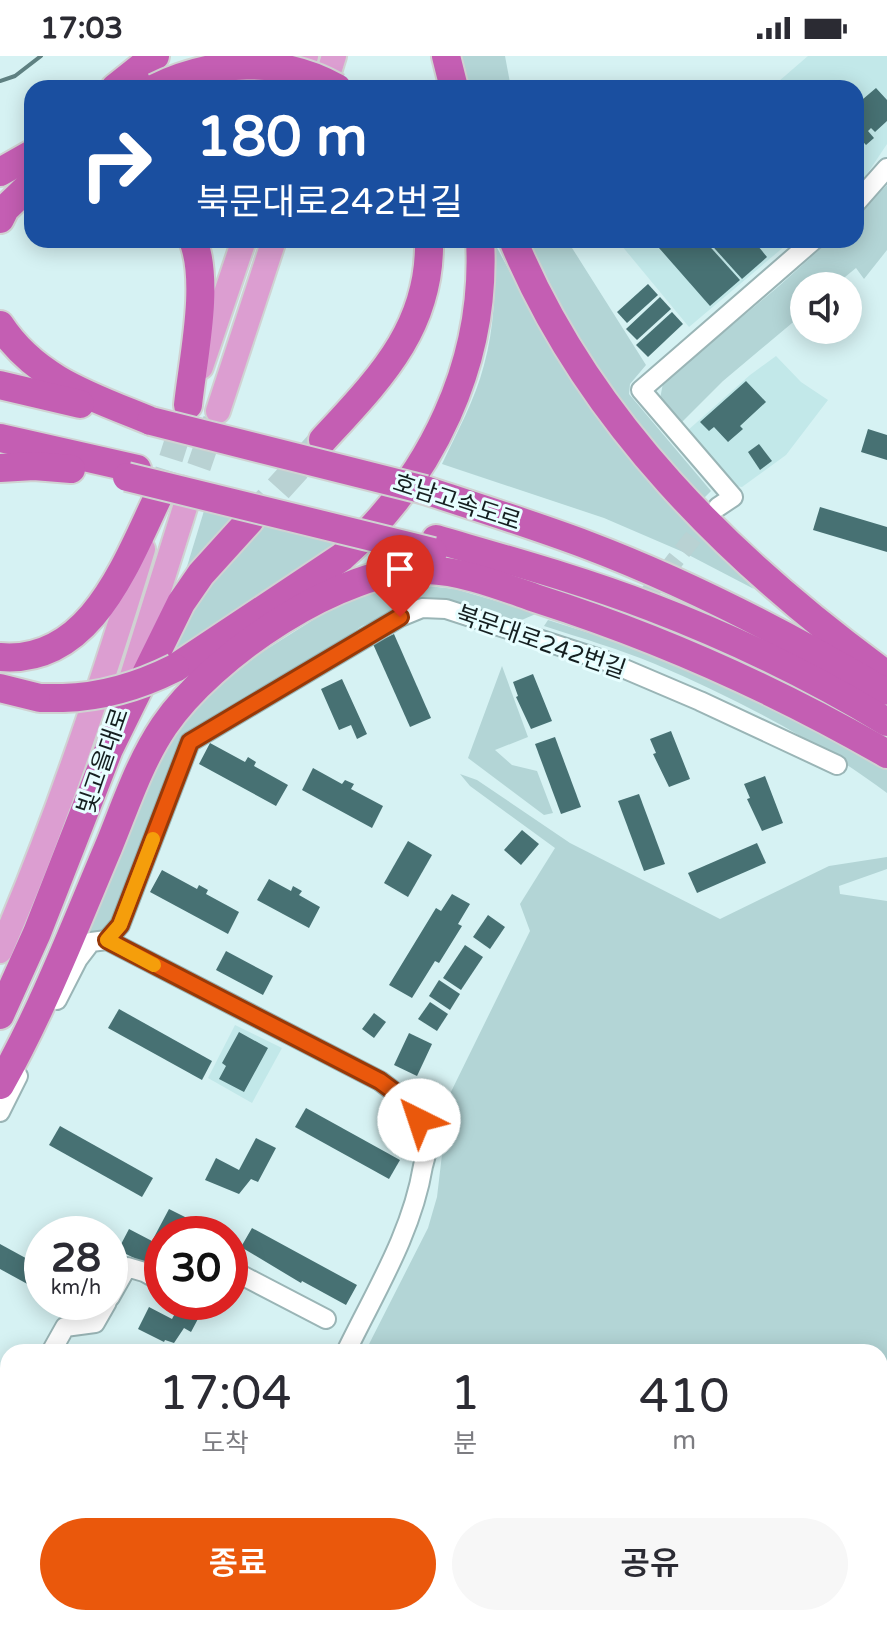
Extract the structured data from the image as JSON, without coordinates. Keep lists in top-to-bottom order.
{
  "streets": {
    "highway": ["호남고속도로", "빛고을대로"],
    "street": ["북문대로242번길"]
  },
  "page": {
    "status": "17:03",
    "turn": ["180 m", "북문대로242번길"],
    "speed": "28 km/h",
    "limit": "30",
    "eta": [
      "17:04",
      "도착",
      "1",
      "분",
      "410",
      "m"
    ],
    "buttons": ["종료", "공유"]
  }
}
